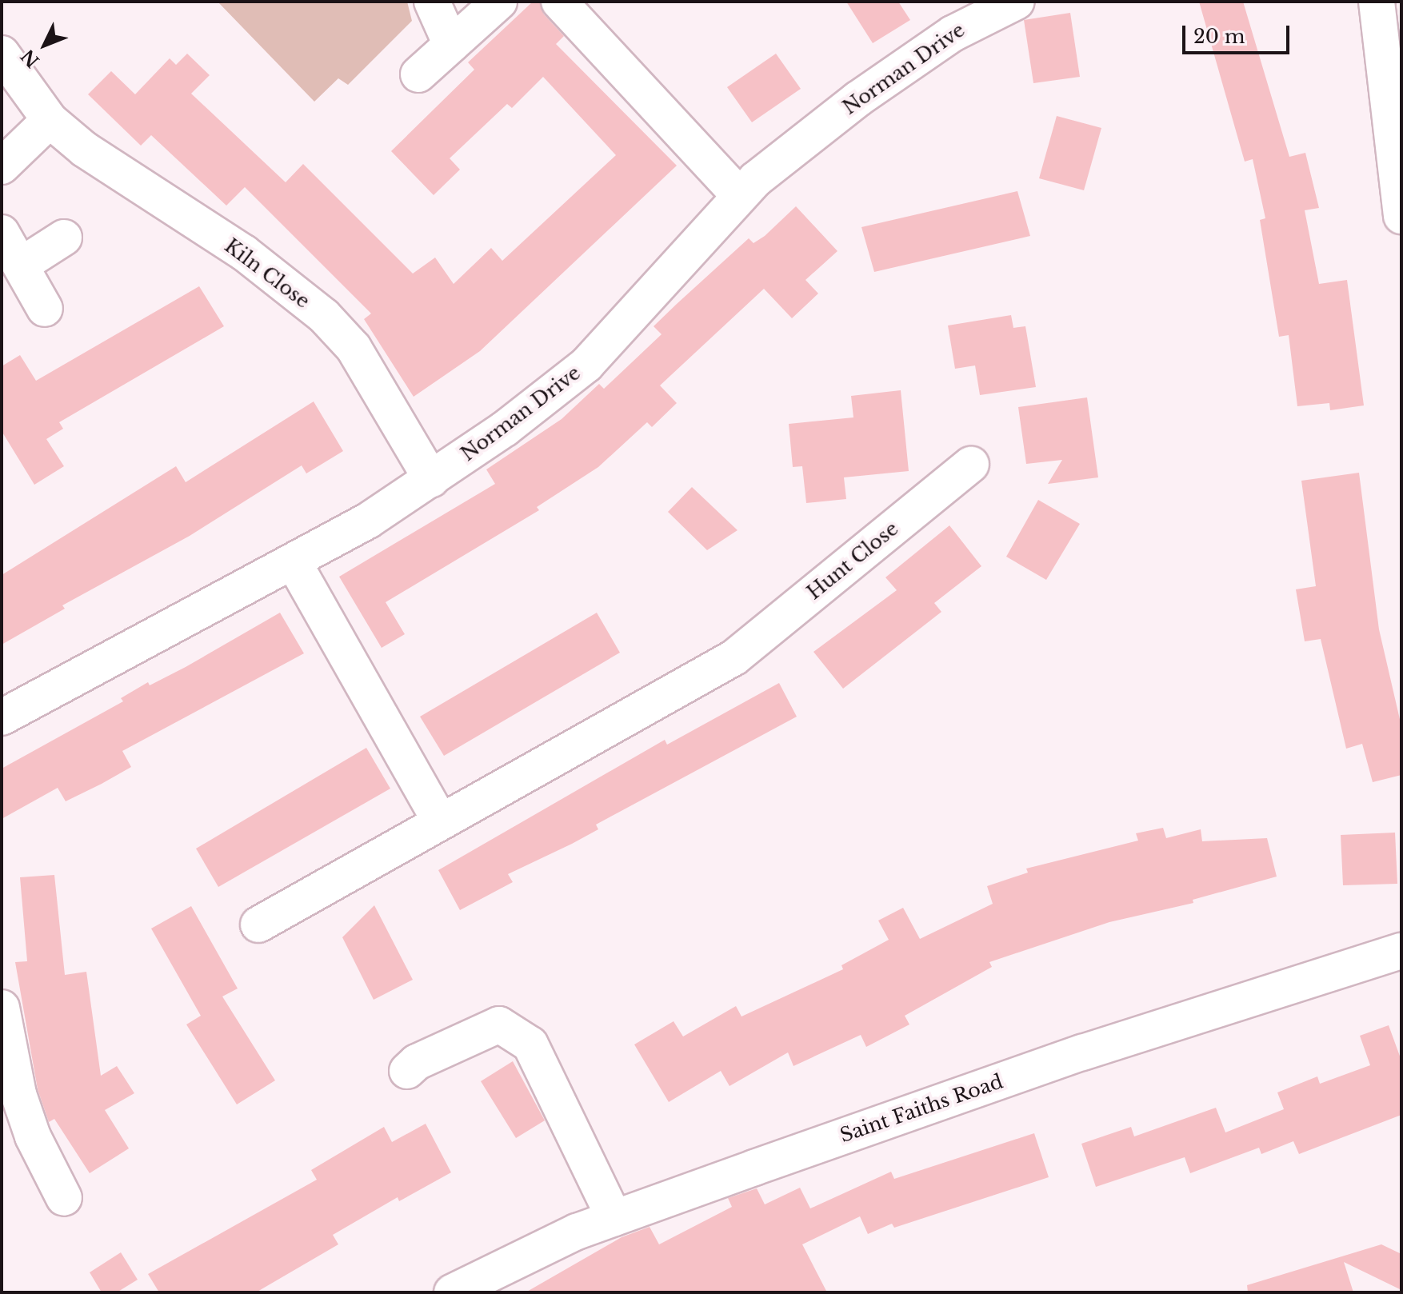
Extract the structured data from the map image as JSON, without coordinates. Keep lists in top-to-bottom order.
{
  "streets": {
    "street": [
      "Norman Drive",
      "Kiln Close",
      "Hunt Close",
      "Saint Faiths Road"
    ]
  },
  "crossings": [
    ["Norman Drive", "Kiln Close"]
  ],
  "scale_bar": "20 m",
  "north": "bottom left"
}
